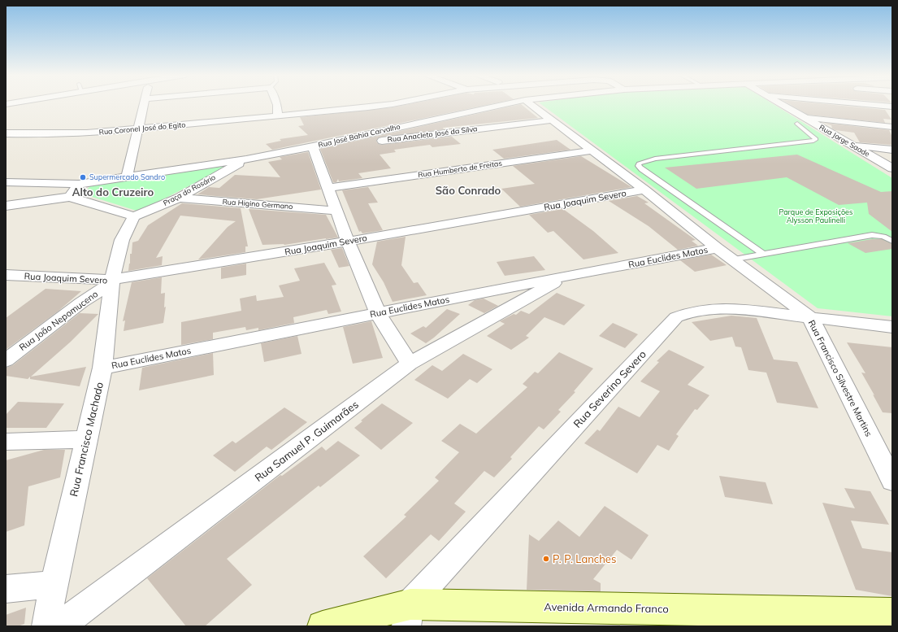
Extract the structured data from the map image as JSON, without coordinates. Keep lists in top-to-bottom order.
{
  "streets": {
    "street": [
      "Rua Coronel José do Egito",
      "Rua Anacleto José da Silva",
      "Rua José Bahia Carvalho",
      "Rua Jorge Saade",
      "Rua Humberto de Freitas",
      "Praça do Rosário",
      "Rua Joaquim Severo",
      "Rua Higino Germano",
      "Rua Euclides Matos",
      "Rua João Nepomuceno",
      "Rua Francisco Silvestre Martins",
      "Rua Severino Severo",
      "Rua Francisco Machado",
      "Rua Samuel P. Guimarães",
      "Avenida Armando Franco"
    ]
  },
  "crossings": [
    ["Rua Anacleto José da Silva", "Rua José Bahia Carvalho"],
    ["Rua Anacleto José da Silva", "Rua Francisco Silvestre Martins"],
    ["Rua José Bahia Carvalho", "Praça do Rosário"],
    ["Rua Humberto de Freitas", "Rua Francisco Silvestre Martins"],
    ["Praça do Rosário", "Rua Higino Germano"],
    ["Praça do Rosário", "Rua Francisco Machado"],
    ["Rua Joaquim Severo", "Rua João Nepomuceno"],
    ["Rua Joaquim Severo", "Rua Francisco Silvestre Martins"],
    ["Rua Joaquim Severo", "Rua Francisco Machado"],
    ["Rua Euclides Matos", "Rua Francisco Silvestre Martins"],
    ["Rua Euclides Matos", "Rua Francisco Machado"],
    ["Rua Euclides Matos", "Rua Samuel P. Guimarães"],
    ["Rua João Nepomuceno", "Rua Francisco Machado"],
    ["Rua Francisco Silvestre Martins", "Rua Severino Severo"],
    ["Rua Severino Severo", "Avenida Armando Franco"]
  ],
  "districts": ["São Conrado", "Alto do Cruzeiro"],
  "parks": ["Parque de Exposições Alysson Paulinelli"],
  "places": ["Supermercado Sandro", "P. P. Lanches"]
}
